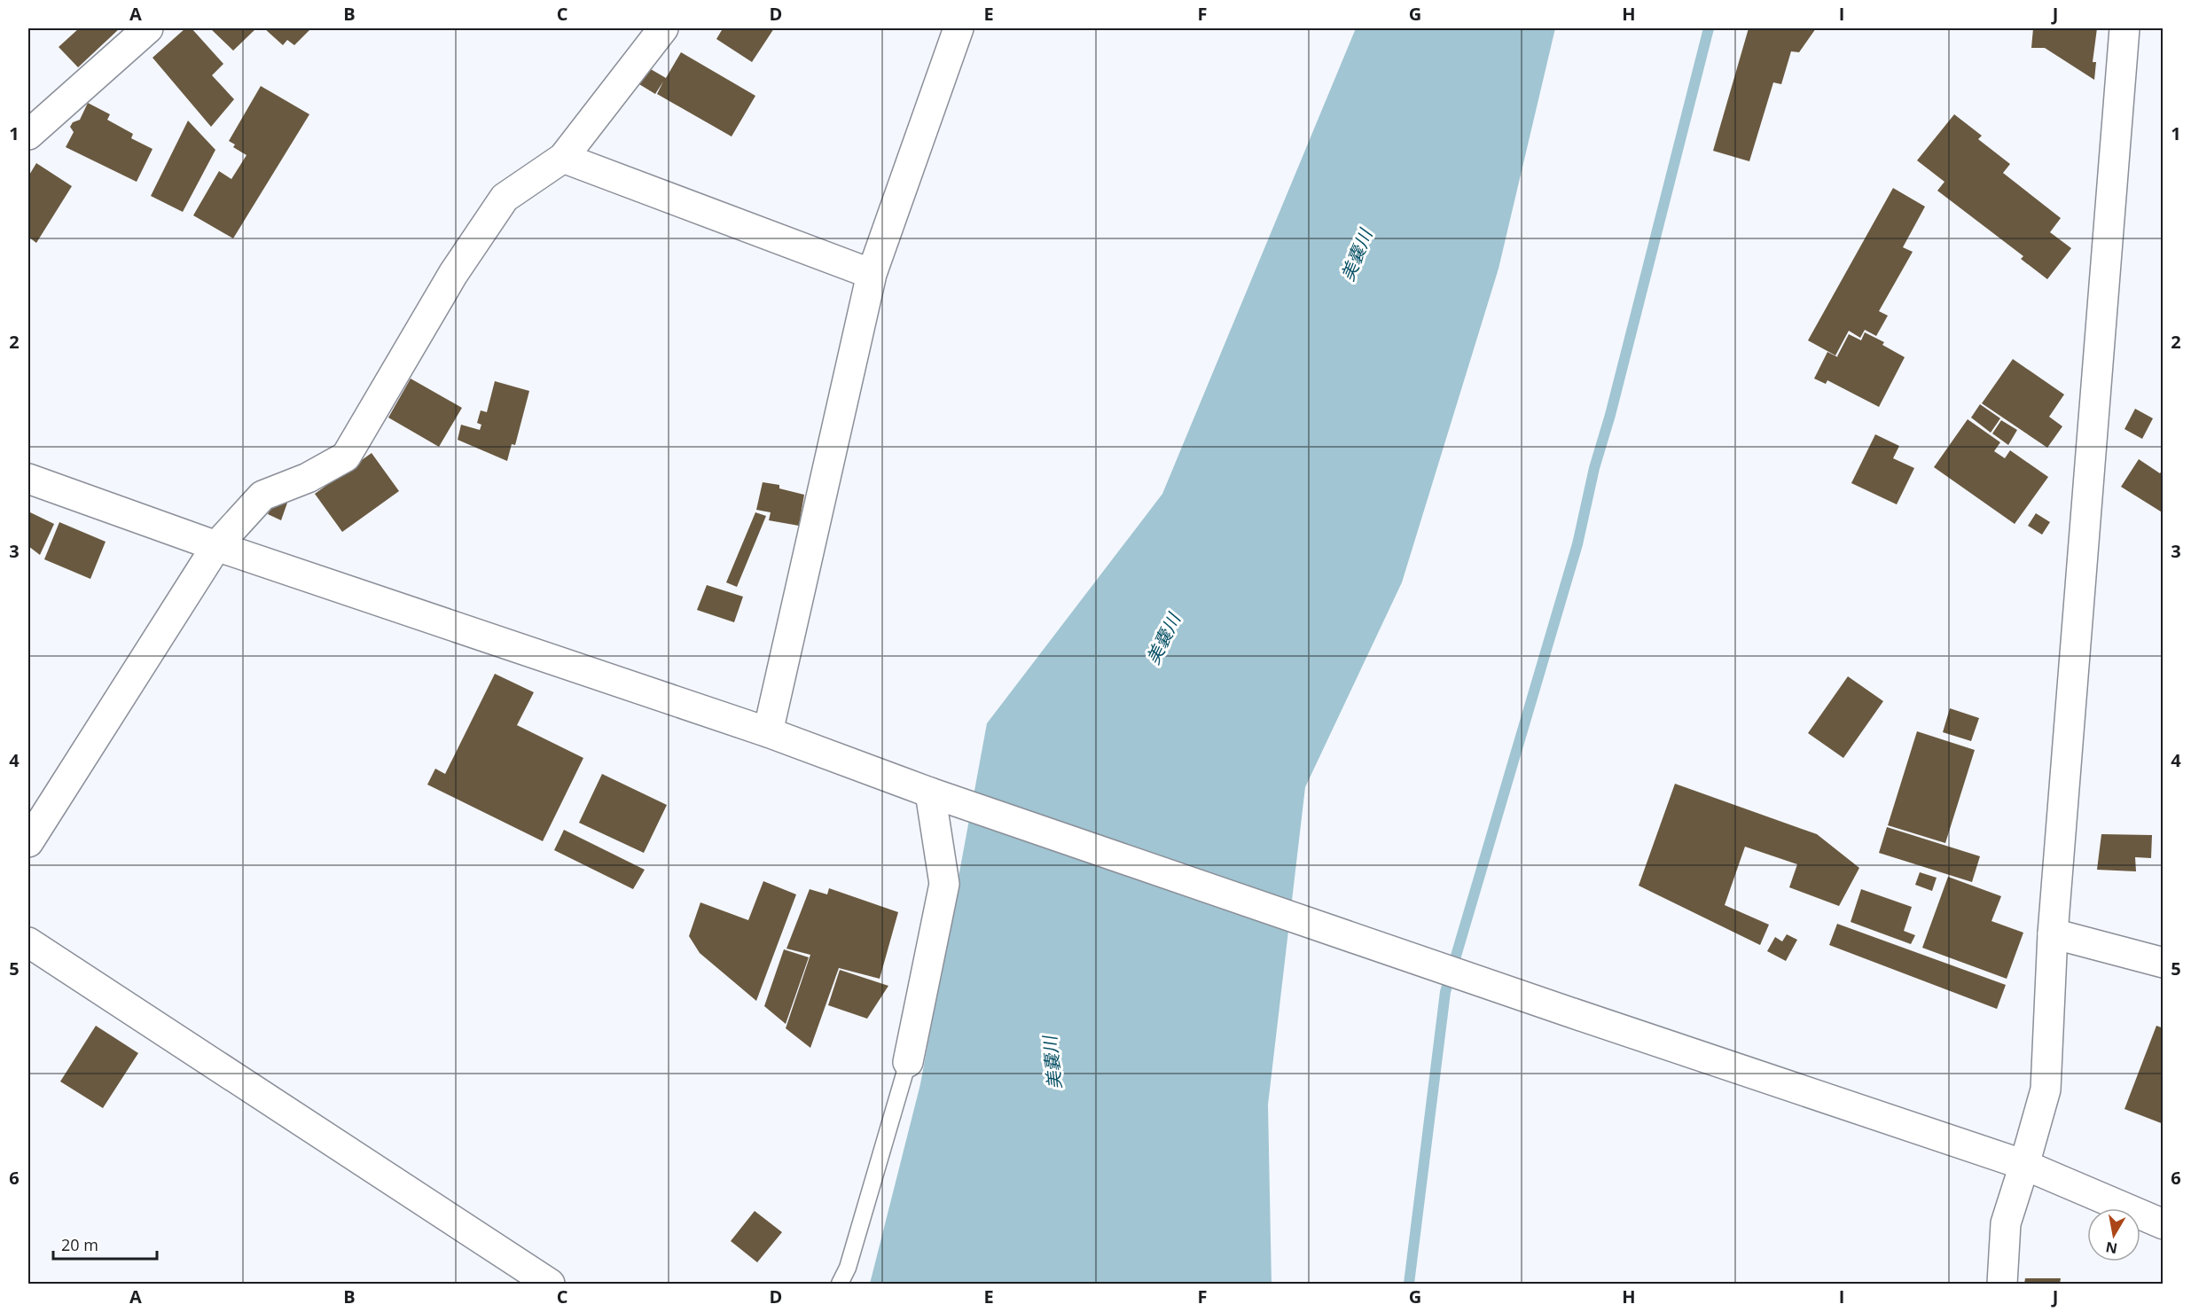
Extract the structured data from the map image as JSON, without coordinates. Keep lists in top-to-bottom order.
{
  "water": ["美嚢川"],
  "scale_bar": "20 m",
  "north": "bottom",
  "grid": {
    "columns": [
      "A",
      "B",
      "C",
      "D",
      "E",
      "F",
      "G",
      "H",
      "I",
      "J"
    ],
    "rows": [
      "1",
      "2",
      "3",
      "4",
      "5",
      "6"
    ]
  }
}
